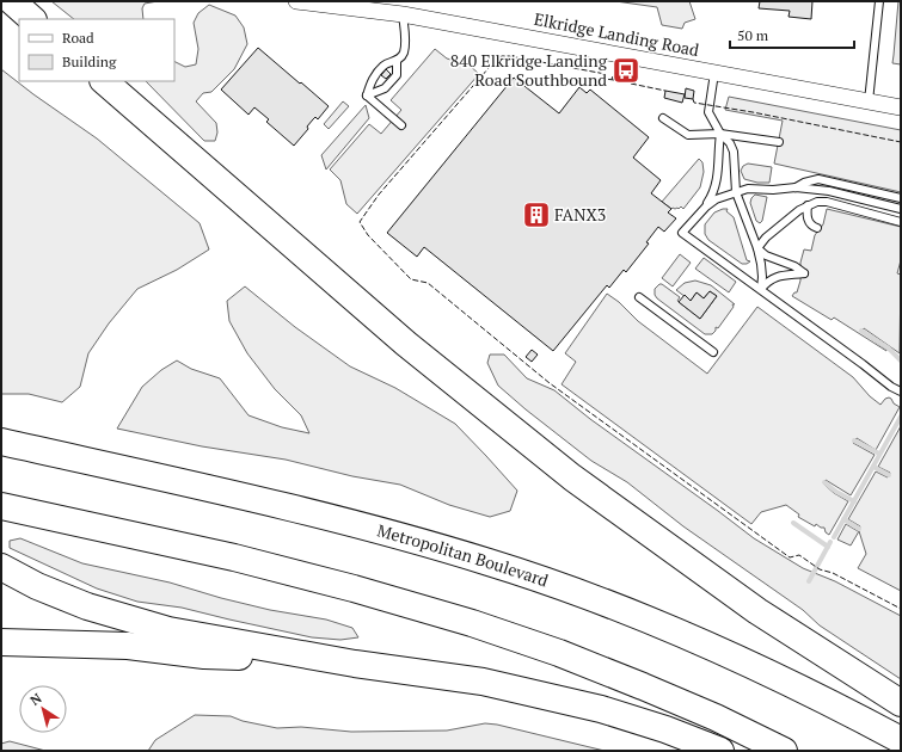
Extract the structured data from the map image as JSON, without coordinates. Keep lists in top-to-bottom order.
{
  "streets": {
    "highway": ["Metropolitan Boulevard"],
    "street": ["Elkridge Landing Road"]
  },
  "places": {
    "bus stop": ["840 Elkridge Landing Road Southbound"],
    "building": ["FANX3"]
  },
  "legend": ["Road", "Building"],
  "scale_bar": "50 m",
  "north": "top left"
}
